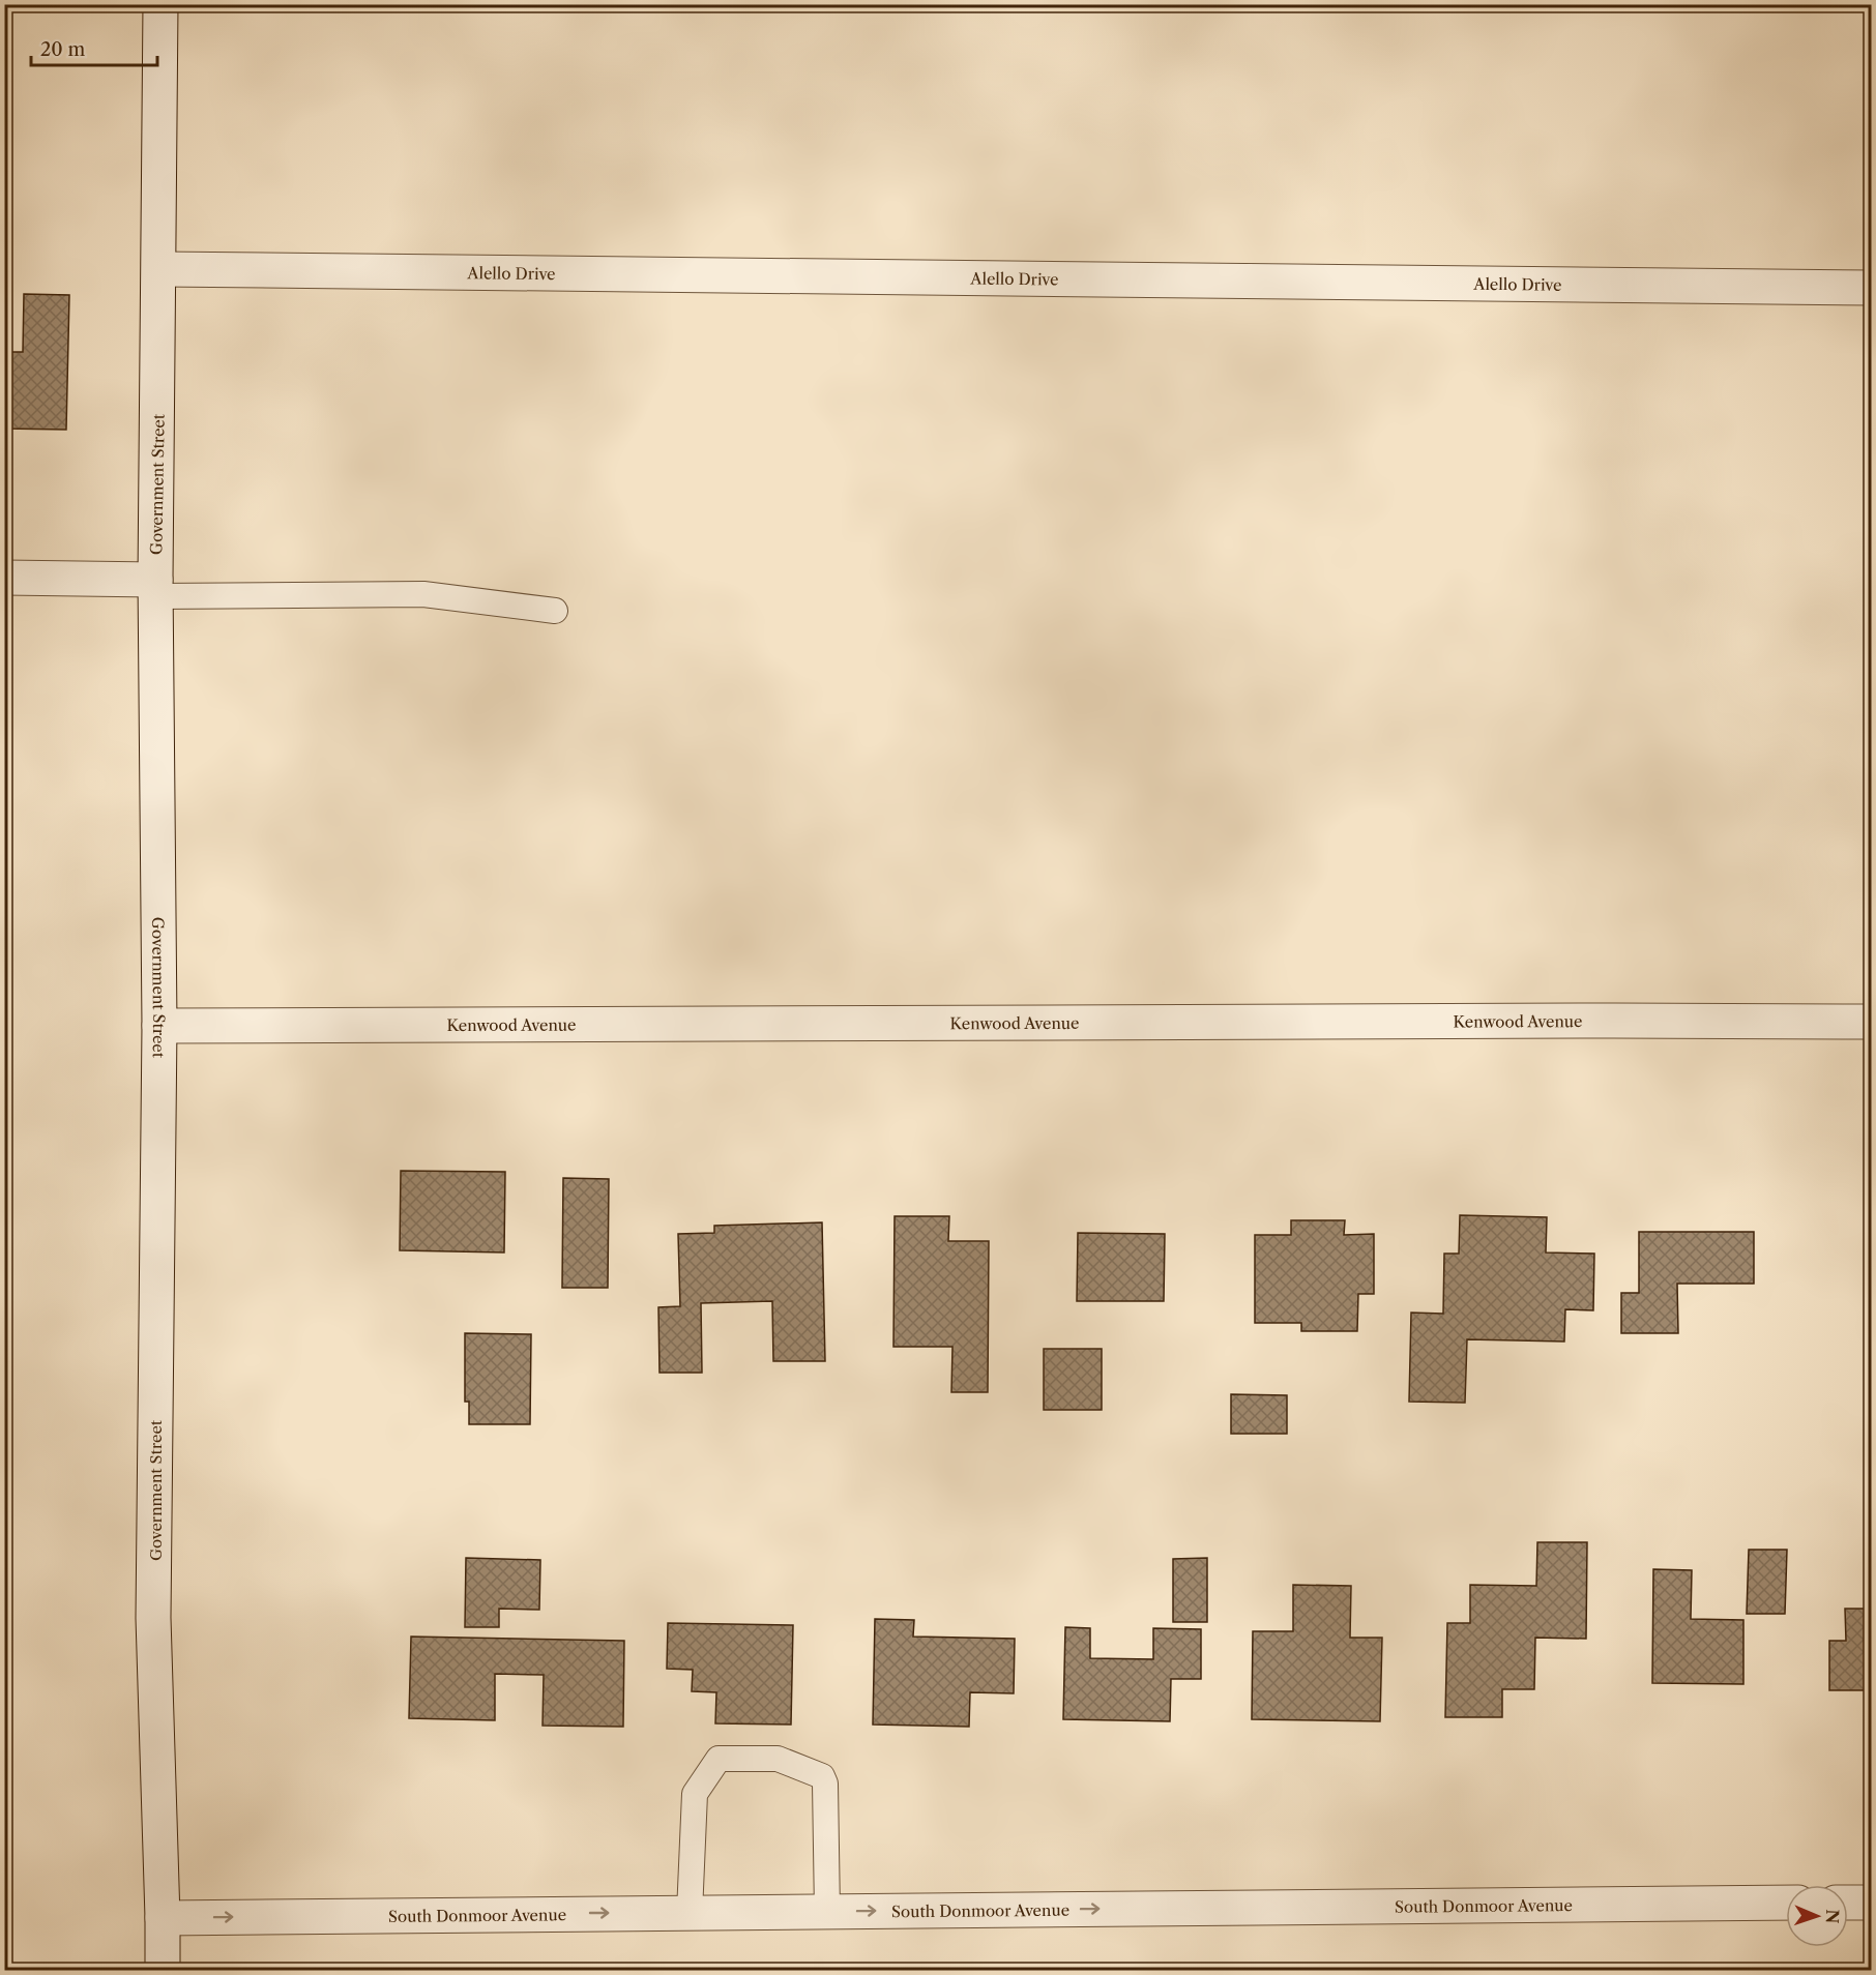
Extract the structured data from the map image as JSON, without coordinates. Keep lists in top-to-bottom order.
{
  "streets": {
    "street": [
      "Alello Drive",
      "Government Street",
      "Kenwood Avenue",
      "South Donmoor Avenue"
    ]
  },
  "crossings": [
    ["Alello Drive", "Government Street"],
    ["Government Street", "Kenwood Avenue"],
    ["Government Street", "South Donmoor Avenue"]
  ],
  "one_way": ["South Donmoor Avenue"],
  "scale_bar": "20 m",
  "north": "right"
}
